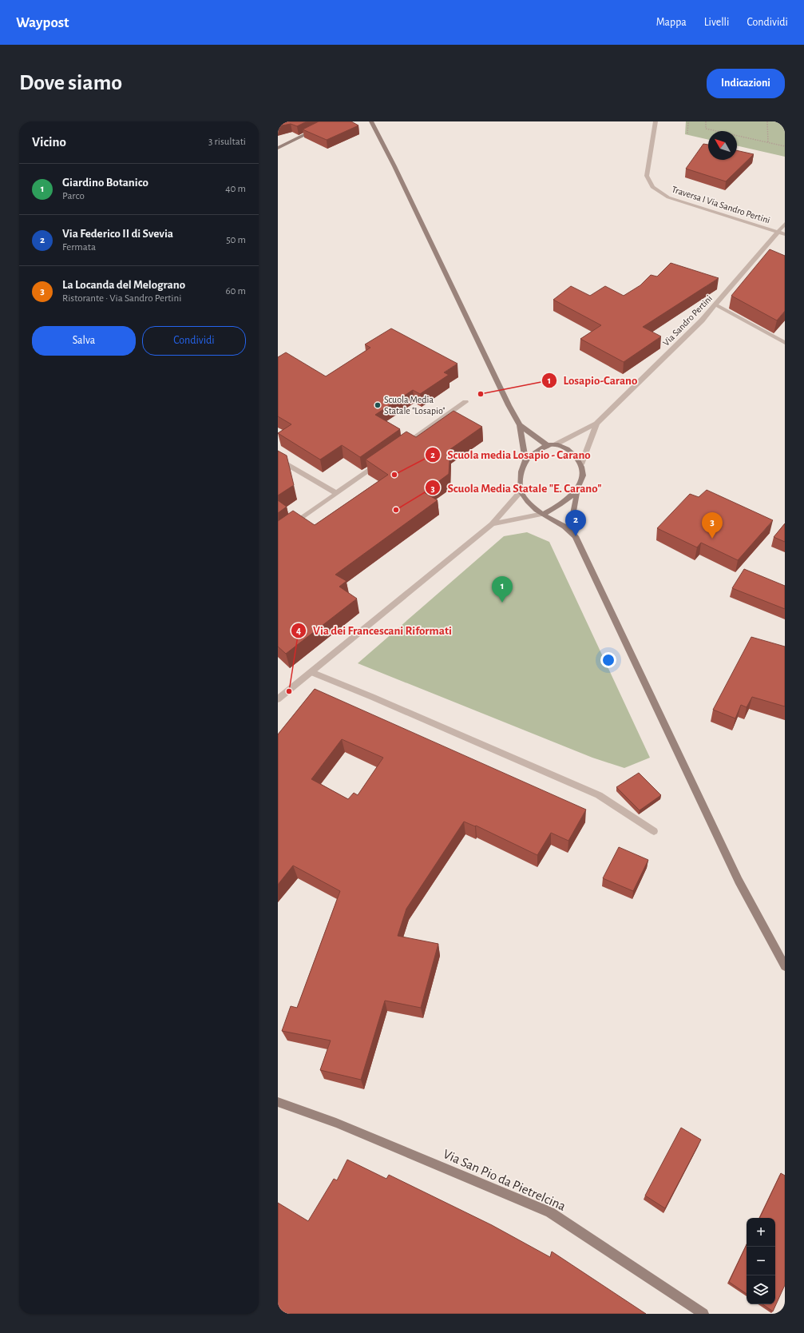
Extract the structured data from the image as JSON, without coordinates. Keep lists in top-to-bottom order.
{
  "streets": {
    "main road": ["Via San Pio da Pietrelcina"],
    "street": ["Traversa I Via Sandro Pertini", "Via Sandro Pertini"]
  },
  "crossings": [
    ["Traversa I Via Sandro Pertini", "Via Sandro Pertini"]
  ],
  "places": [
    "Losapio-Carano",
    "Scuola Media Statale \"Losapio\"",
    "Scuola media Losapio - Carano",
    "Scuola Media Statale \"E. Carano\"",
    "Via dei Francescani Riformati"
  ],
  "north": "top left",
  "page": {
    "header": "Waypost",
    "nav": ["Mappa", "Livelli", "Condividi"],
    "buttons": [
      "Indicazioni",
      ["Salva", "Condividi"]
    ],
    "title": "Dove siamo",
    "heading": ["Vicino", "3 risultati"],
    "list": [
      {
        "mark": "1",
        "name": "Giardino Botanico",
        "note": "Parco",
        "value": "40 m"
      },
      {
        "mark": "2",
        "name": "Via Federico II di Svevia",
        "note": "Fermata",
        "value": "50 m"
      },
      {
        "mark": "3",
        "name": "La Locanda del Melograno",
        "note": "Ristorante · Via Sandro Pertini",
        "value": "60 m"
      }
    ],
    "pins": ["2", "3", "1"],
    "map_buttons": ["+", "−"]
  }
}
